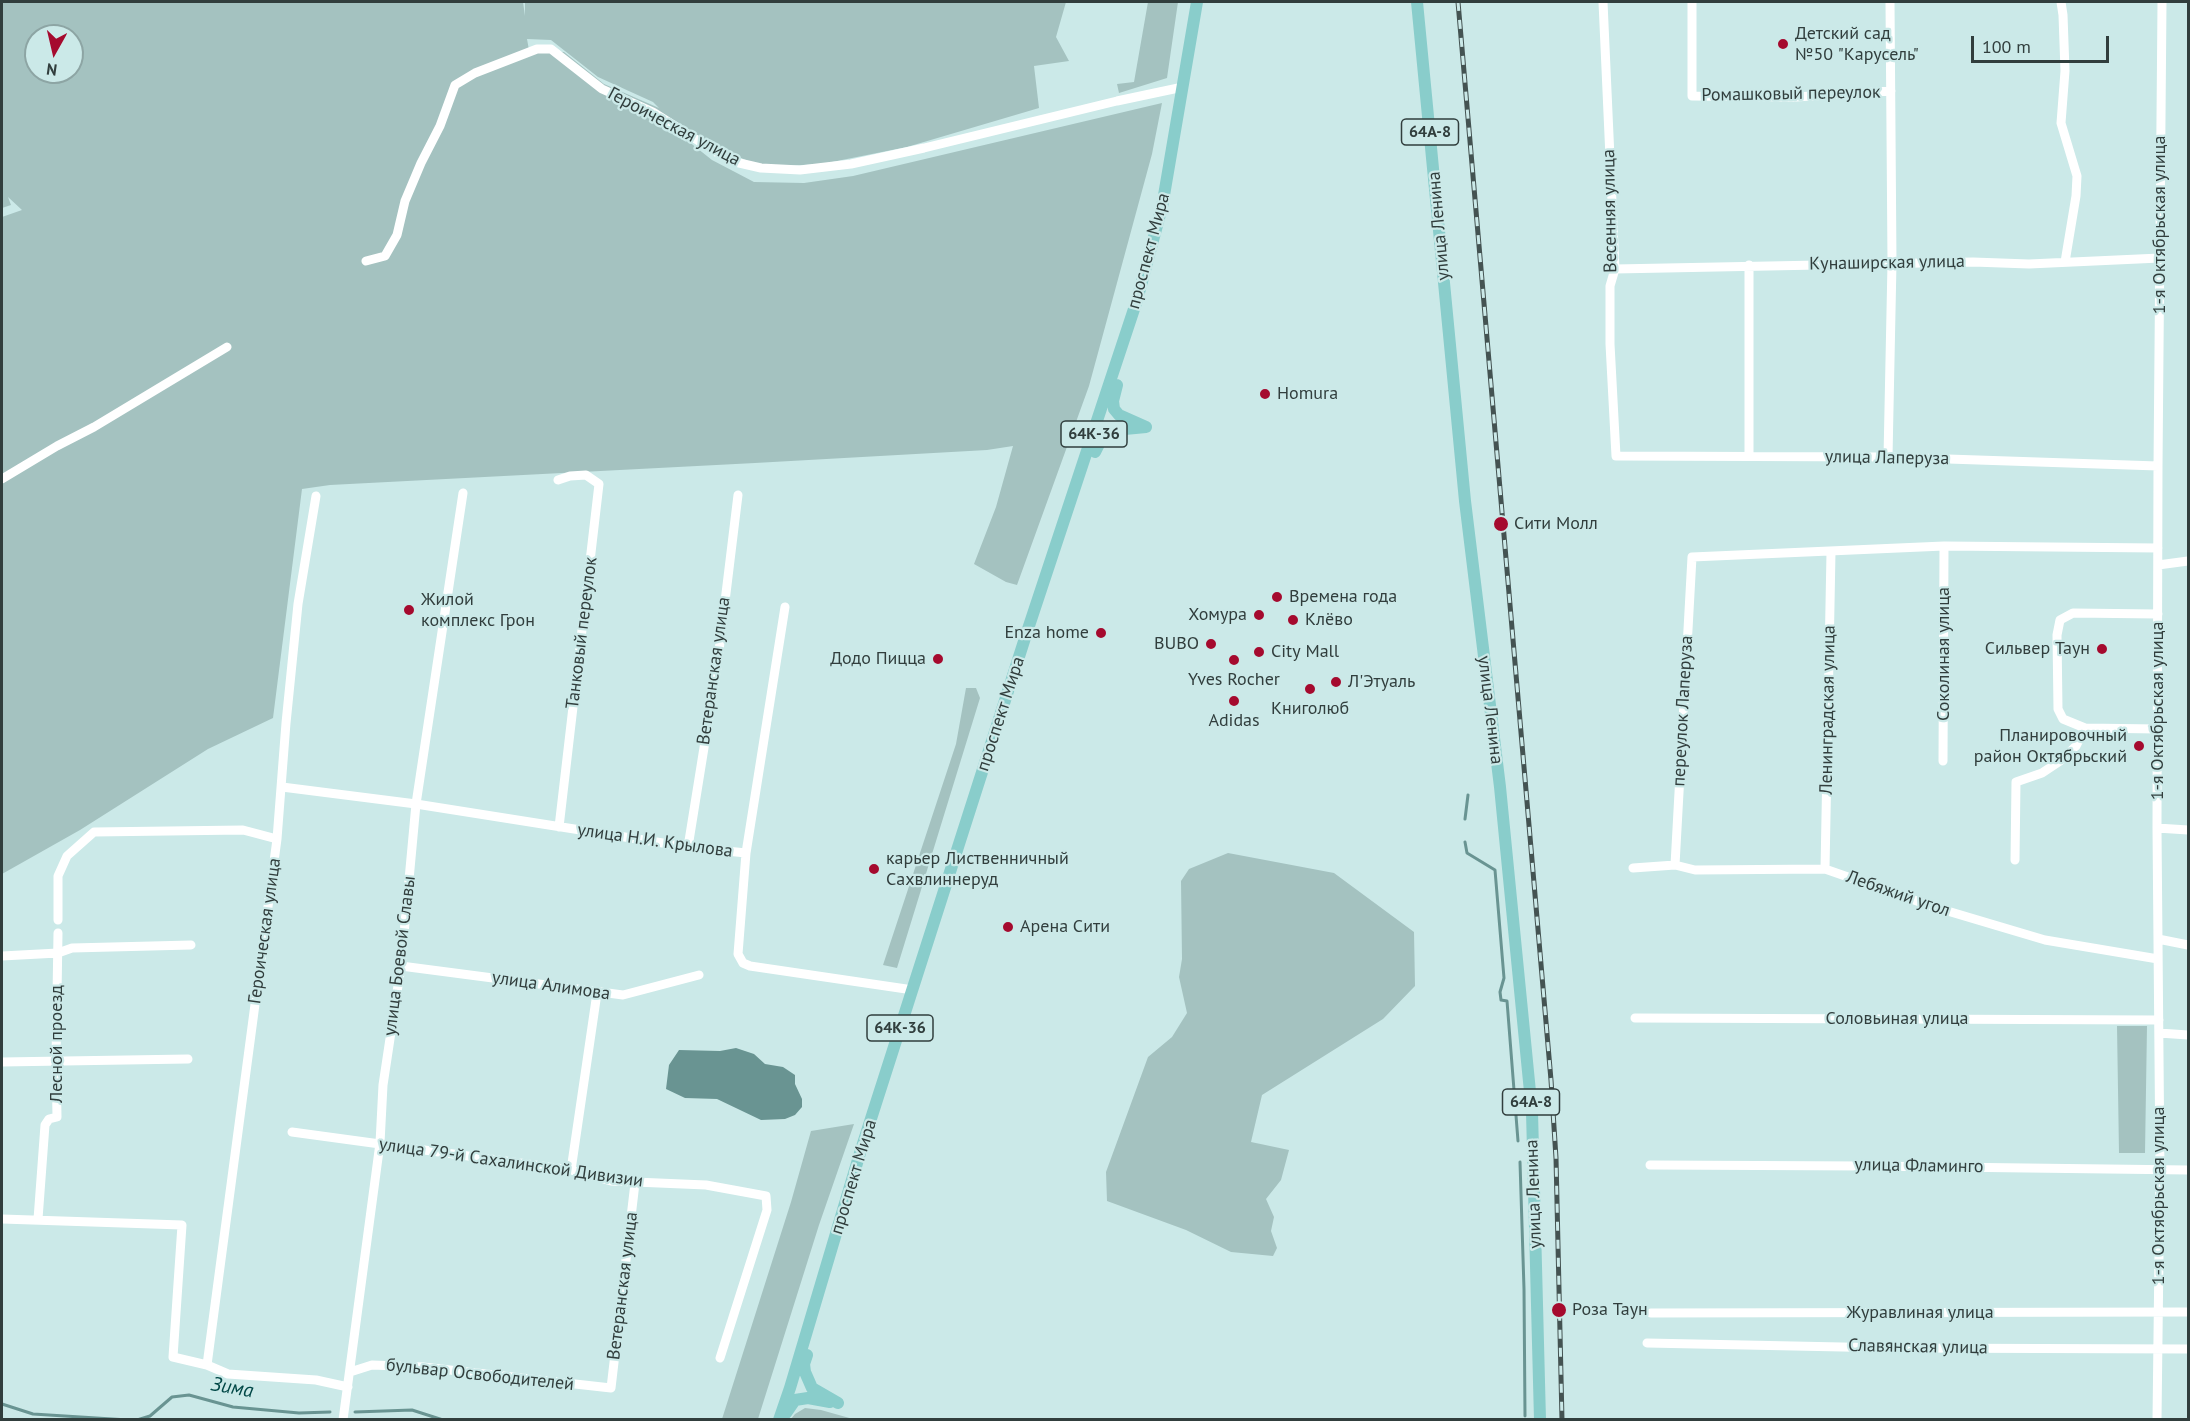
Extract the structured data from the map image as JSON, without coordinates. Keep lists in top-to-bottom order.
{
  "streets": {
    "main road": [
      "64А-8",
      "улица Ленина",
      "проспект Мира",
      "64К-36"
    ],
    "street": [
      "Ромашковый переулок",
      "Героическая улица",
      "Весенняя улица",
      "1-я Октябрьская улица",
      "Кунаширская улица",
      "улица Лаперуза",
      "Танковый переулок",
      "Соколиная улица",
      "Ветеранская улица",
      "Ленинградская улица",
      "переулок Лаперуза",
      "улица Н.И. Крылова",
      "Лебяжий угол",
      "улица Боевой Славы",
      "улица Алимова",
      "Соловьиная улица",
      "Лесной проезд",
      "улица 79-й Сахалинской Дивизии",
      "улица Фламинго",
      "Журавлиная улица",
      "Славянская улица",
      "бульвар Освободителей"
    ]
  },
  "crossings": [
    ["Героическая улица", "проспект Мира"],
    ["Героическая улица", "улица Н.И. Крылова"],
    ["Весенняя улица", "Кунаширская улица"],
    ["Весенняя улица", "улица Лаперуза"],
    ["1-я Октябрьская улица", "Кунаширская улица"],
    ["1-я Октябрьская улица", "улица Лаперуза"],
    ["1-я Октябрьская улица", "Лебяжий угол"],
    ["1-я Октябрьская улица", "Соловьиная улица"],
    ["1-я Октябрьская улица", "улица Фламинго"],
    ["1-я Октябрьская улица", "Журавлиная улица"],
    ["1-я Октябрьская улица", "Славянская улица"],
    ["проспект Мира", "улица Н.И. Крылова"],
    ["Танковый переулок", "улица Н.И. Крылова"],
    ["Ветеранская улица", "улица Н.И. Крылова"],
    ["Ветеранская улица", "улица 79-й Сахалинской Дивизии"],
    ["Ветеранская улица", "бульвар Освободителей"],
    ["Ленинградская улица", "переулок Лаперуза"],
    ["Ленинградская улица", "Лебяжий угол"],
    ["переулок Лаперуза", "Лебяжий угол"],
    ["улица Н.И. Крылова", "улица Боевой Славы"],
    ["улица Боевой Славы", "улица Алимова"],
    ["улица Боевой Славы", "улица 79-й Сахалинской Дивизии"],
    ["улица Боевой Славы", "бульвар Освободителей"]
  ],
  "water": ["Зима"],
  "places": [
    "Детский сад №50 \"Карусель\"",
    "Homura",
    "Сити Молл",
    "Времена года",
    "Жилой комплекс Грон",
    "Хомура",
    "Клёво",
    "Enza home",
    "BUBO",
    "Сильвер Таун",
    "City Mall",
    "Додо Пицца",
    "Yves Rocher",
    "Л'Этуаль",
    "Книголюб",
    "Adidas",
    "Планировочный район Октябрьский",
    "карьер Лиственничный Сахвлиннеруд",
    "Арена Сити",
    "Роза Таун"
  ],
  "scale_bar": "100 m",
  "north": "bottom"
}
